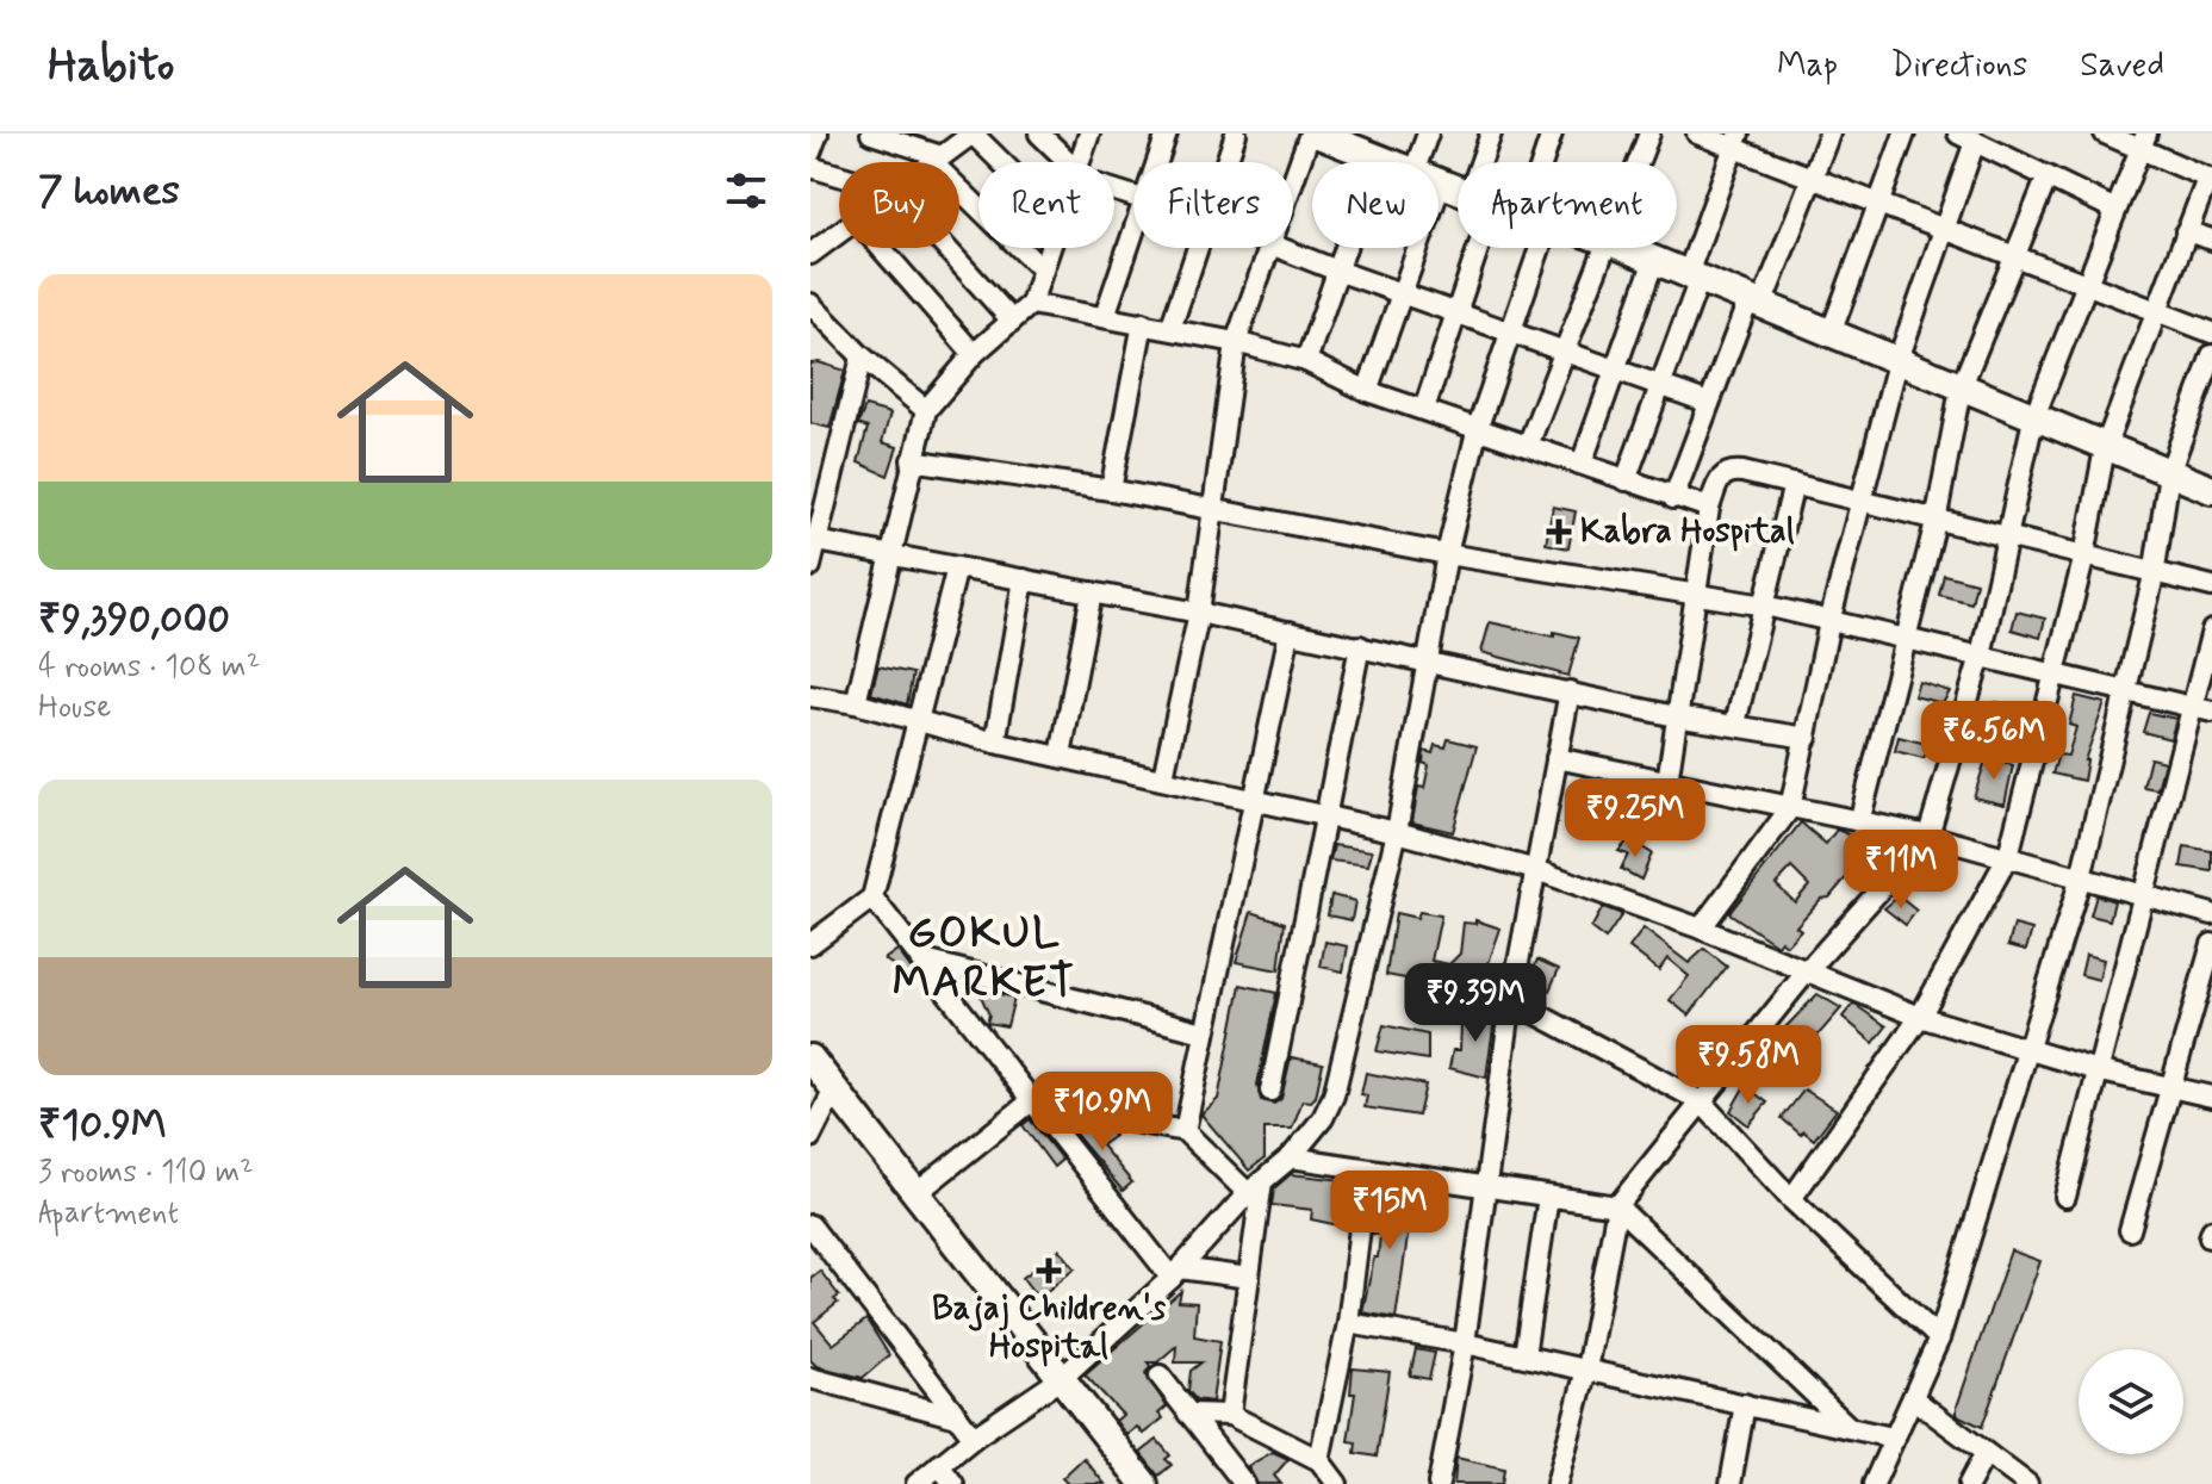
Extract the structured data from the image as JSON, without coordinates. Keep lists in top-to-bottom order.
{
  "districts": ["GOKUL MARKET"],
  "places": {
    "health": ["Kabra Hospital", "Bajaj Children's Hospital"]
  },
  "page": {
    "header": "Habito",
    "nav": ["Map", "Directions", "Saved"],
    "heading": "7 homes",
    "chip": [
      "Buy",
      "Rent",
      "Filters",
      "New",
      "Apartment"
    ],
    "list": [
      {
        "name": "₹9,390,000",
        "note": "4 rooms · 108 m² · House"
      },
      {
        "name": "₹10.9M",
        "note": "3 rooms · 110 m² · Apartment"
      }
    ],
    "price": [
      "₹6.56M",
      "₹9.25M",
      "₹11M",
      "₹9.39M",
      "₹9.58M",
      "₹10.9M",
      "₹15M"
    ]
  }
}
